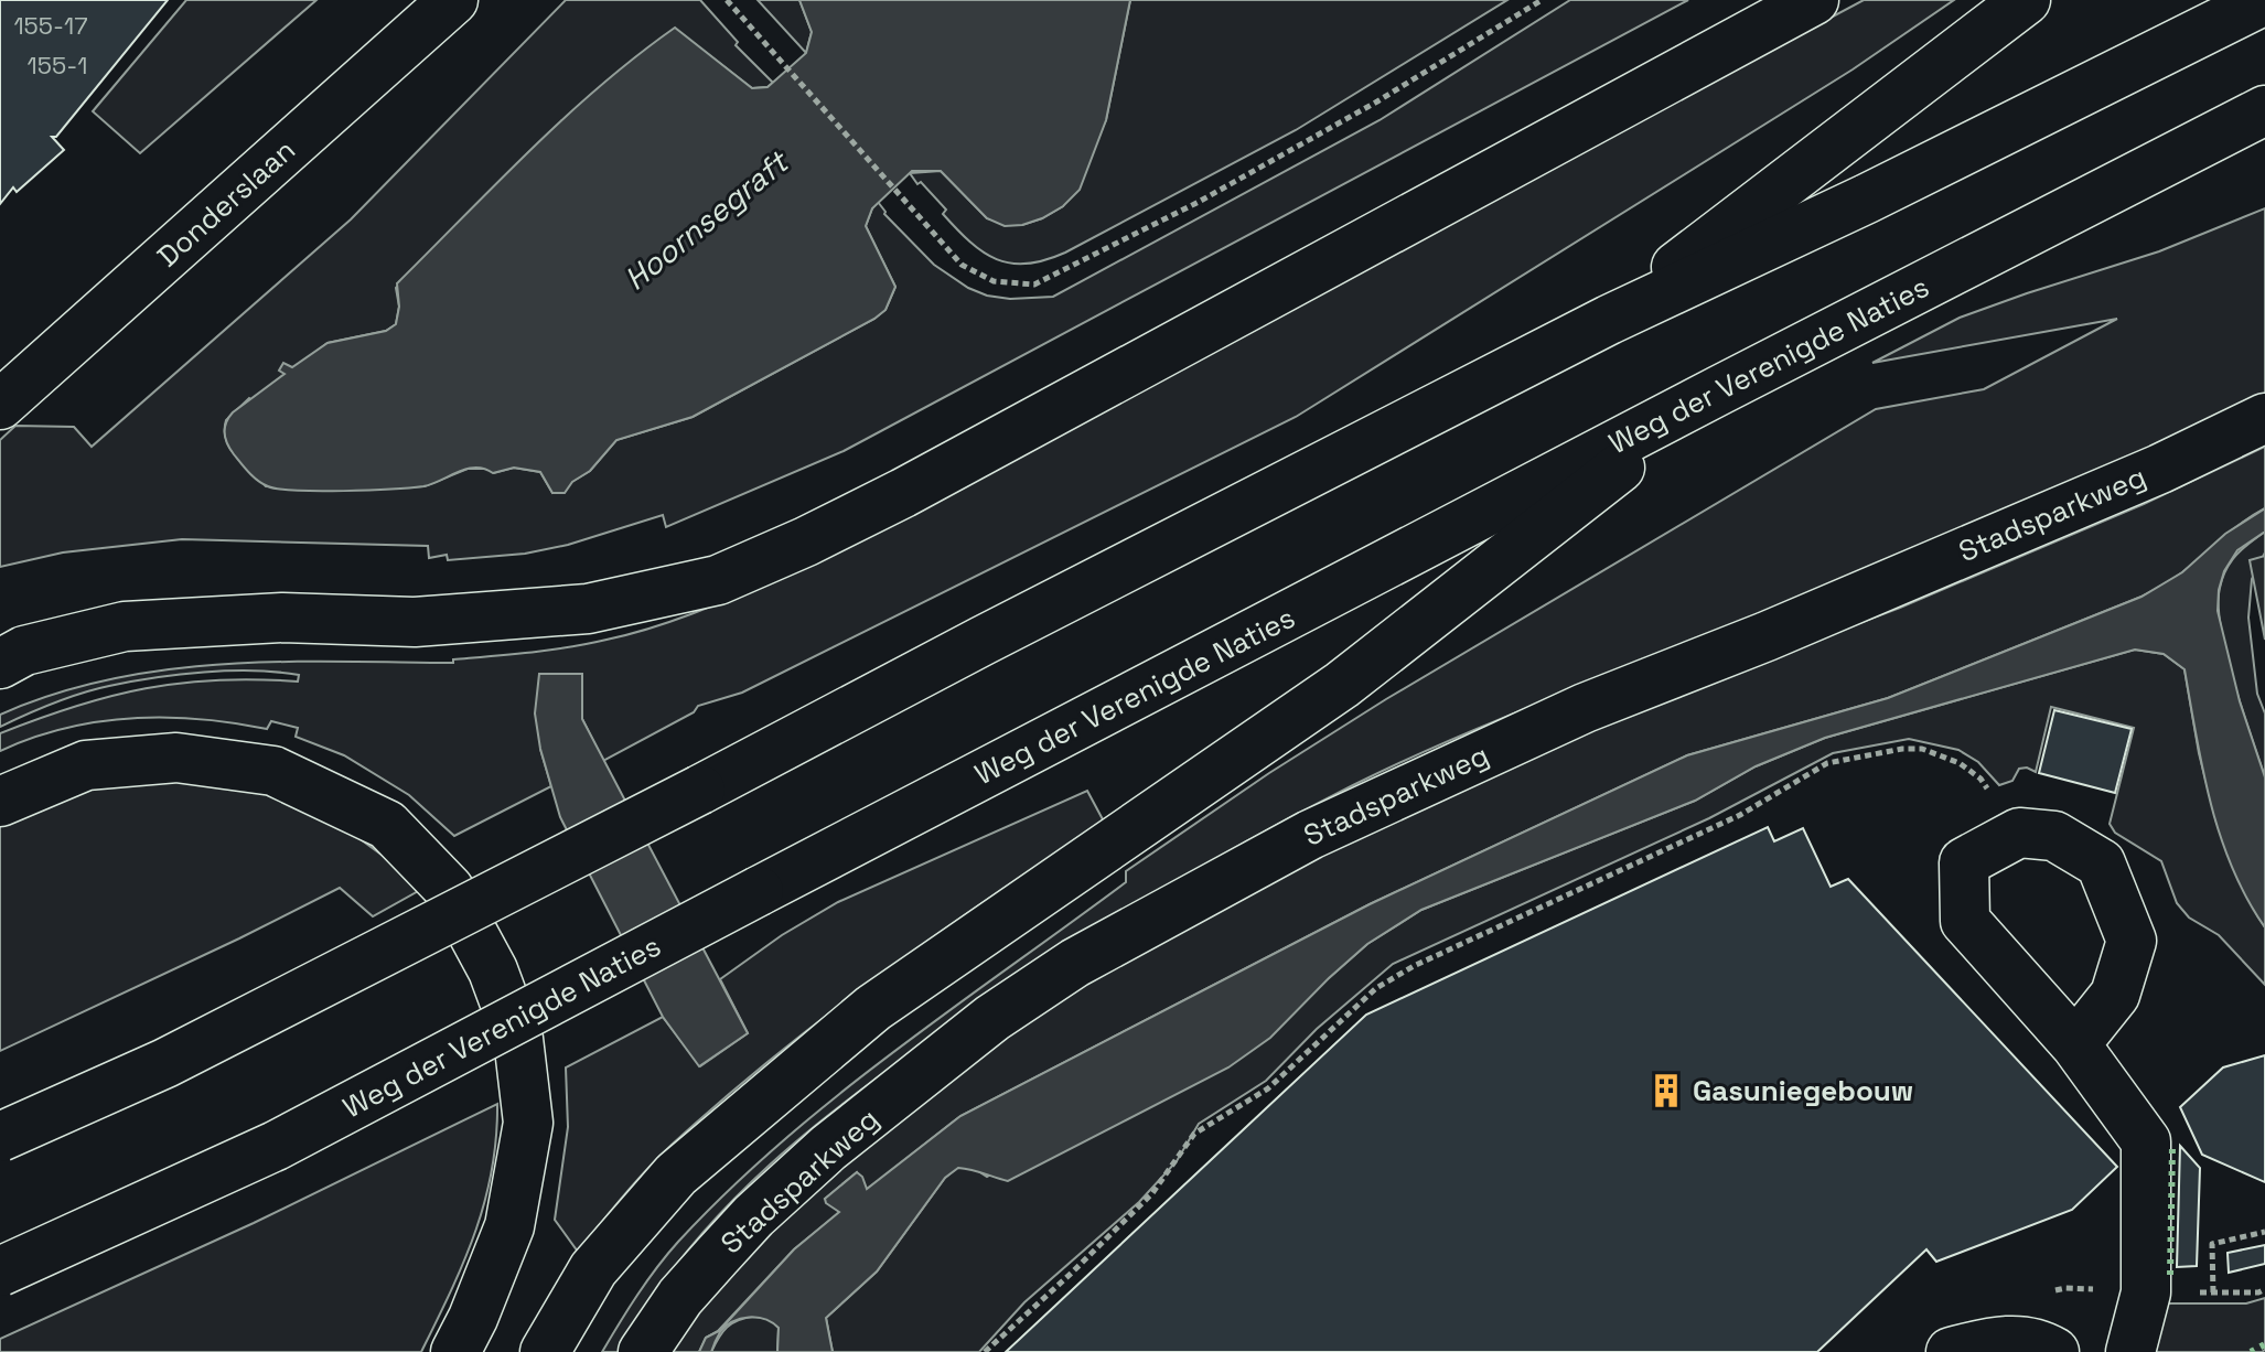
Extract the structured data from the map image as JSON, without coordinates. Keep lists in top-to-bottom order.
{
  "streets": {
    "main road": ["Donderslaan", "Weg der Verenigde Naties", "Stadsparkweg"]
  },
  "water": ["Hoornsegraft"],
  "places": {
    "building": ["Gasuniegebouw"]
  },
  "house_numbers": ["155-17", "155-1"]
}
